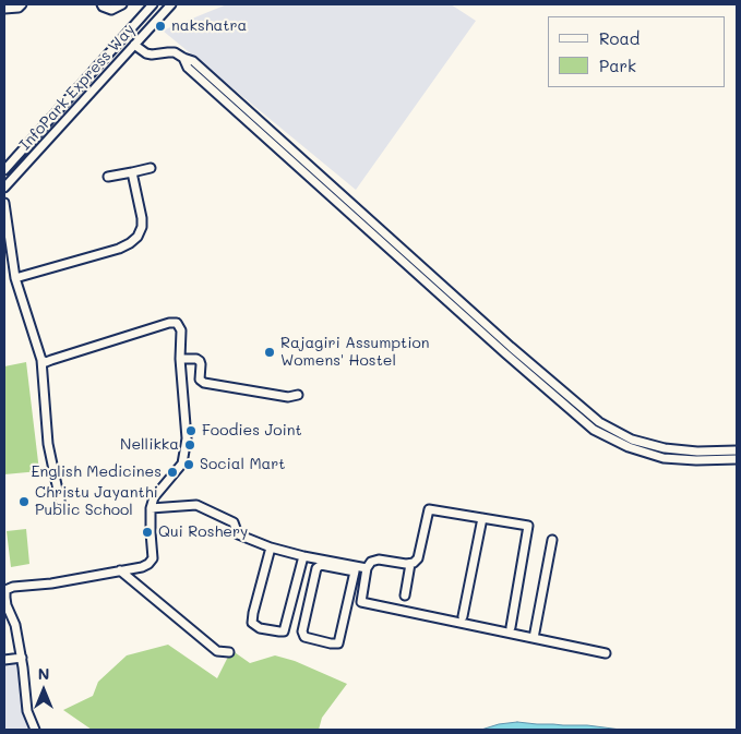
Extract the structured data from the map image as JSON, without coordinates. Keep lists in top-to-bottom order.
{
  "streets": {
    "street": ["InfoPark Express Way"]
  },
  "places": [
    "nakshatra",
    "Rajagiri Assumption Womens' Hostel",
    "Foodies Joint",
    "Nellikka",
    "Social Mart",
    "English Medicines",
    "Christu Jayanthi Public School",
    "Qui Roshery"
  ],
  "legend": ["Road", "Park"],
  "north": "top"
}
